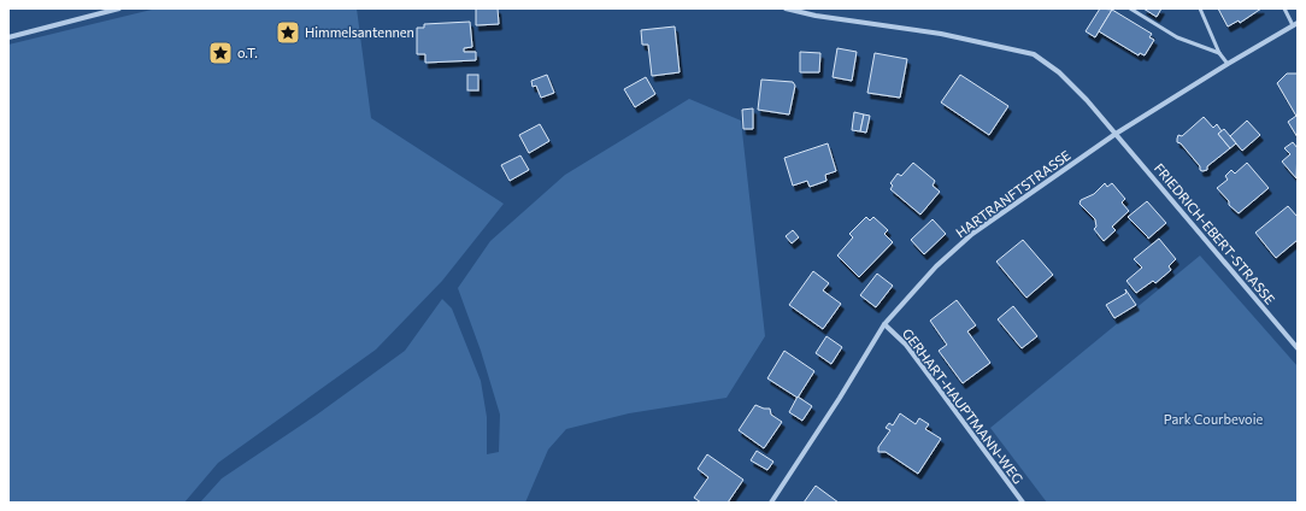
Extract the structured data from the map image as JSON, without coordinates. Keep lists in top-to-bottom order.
{
  "streets": {
    "street": ["HARTRANFTSTRASSE", "FRIEDRICH-EBERT-STRASSE", "GERHART-HAUPTMANN-WEG"]
  },
  "crossings": [
    ["HARTRANFTSTRASSE", "FRIEDRICH-EBERT-STRASSE"],
    ["HARTRANFTSTRASSE", "GERHART-HAUPTMANN-WEG"]
  ],
  "parks": ["Park Courbevoie"],
  "places": {
    "place": ["Himmelsantennen", "o.T."]
  }
}
